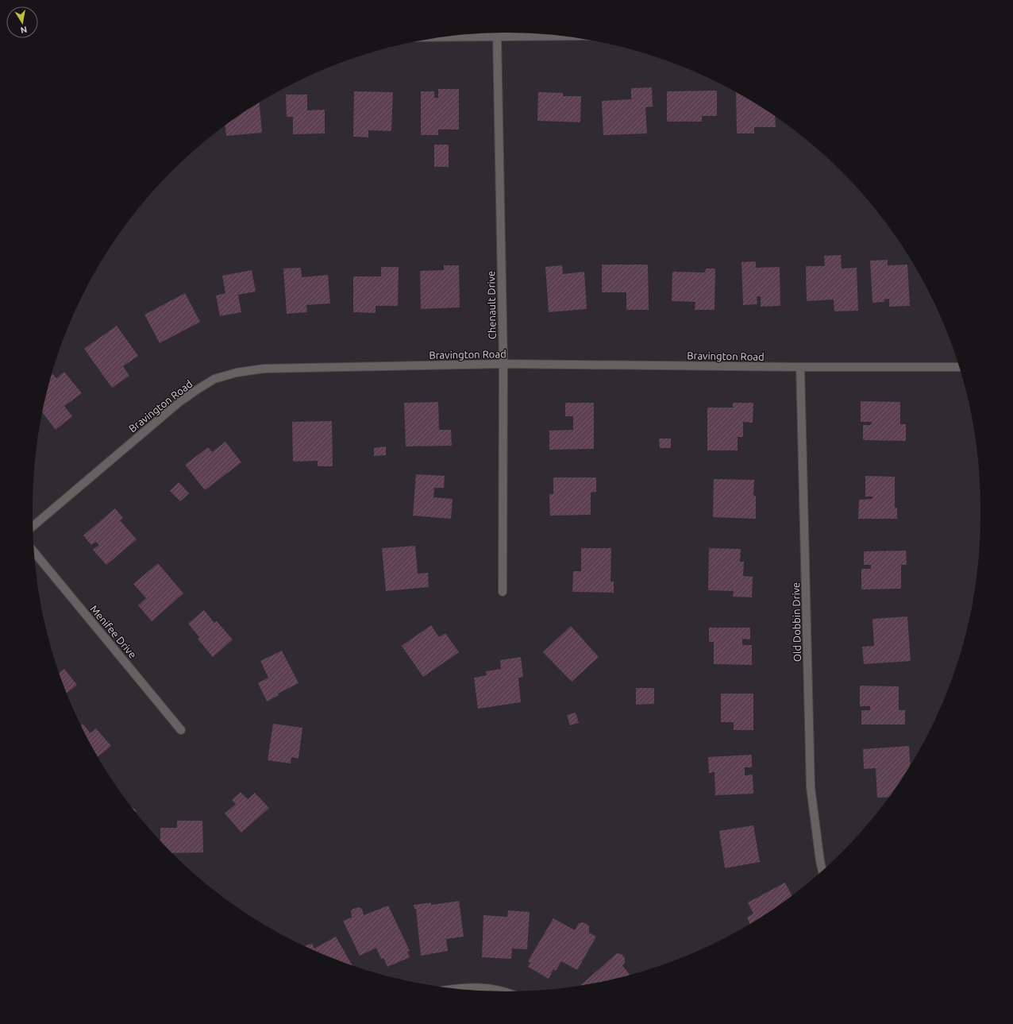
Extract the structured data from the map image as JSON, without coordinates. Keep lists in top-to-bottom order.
{
  "streets": {
    "street": [
      "Chenault Drive",
      "Bravington Road",
      "Old Dobbin Drive",
      "Menifee Drive"
    ]
  },
  "crossings": [
    ["Chenault Drive", "Bravington Road"],
    ["Bravington Road", "Old Dobbin Drive"]
  ],
  "north": "bottom"
}
